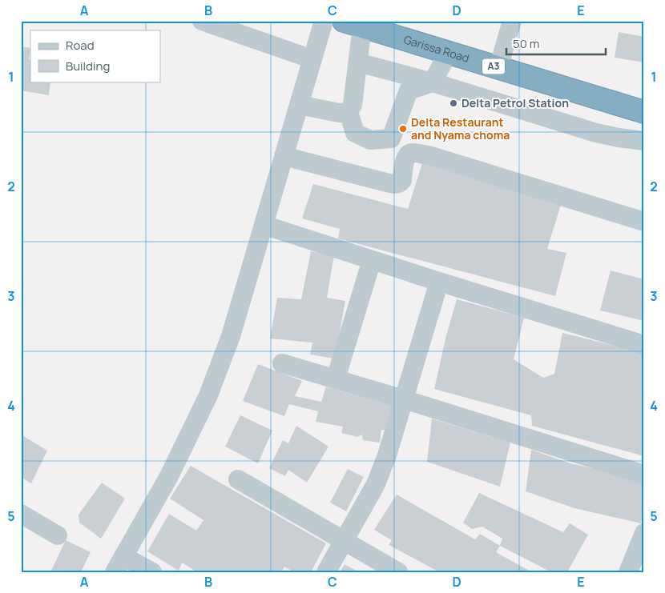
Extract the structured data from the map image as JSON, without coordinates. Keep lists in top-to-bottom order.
{
  "streets": {
    "highway": ["Garissa Road", "A3"]
  },
  "places": ["Delta Petrol Station", "Delta Restaurant and Nyama choma"],
  "legend": ["Road", "Building"],
  "scale_bar": "50 m",
  "grid": {
    "columns": [
      "A",
      "B",
      "C",
      "D",
      "E"
    ],
    "rows": [
      "1",
      "2",
      "3",
      "4",
      "5"
    ]
  }
}
